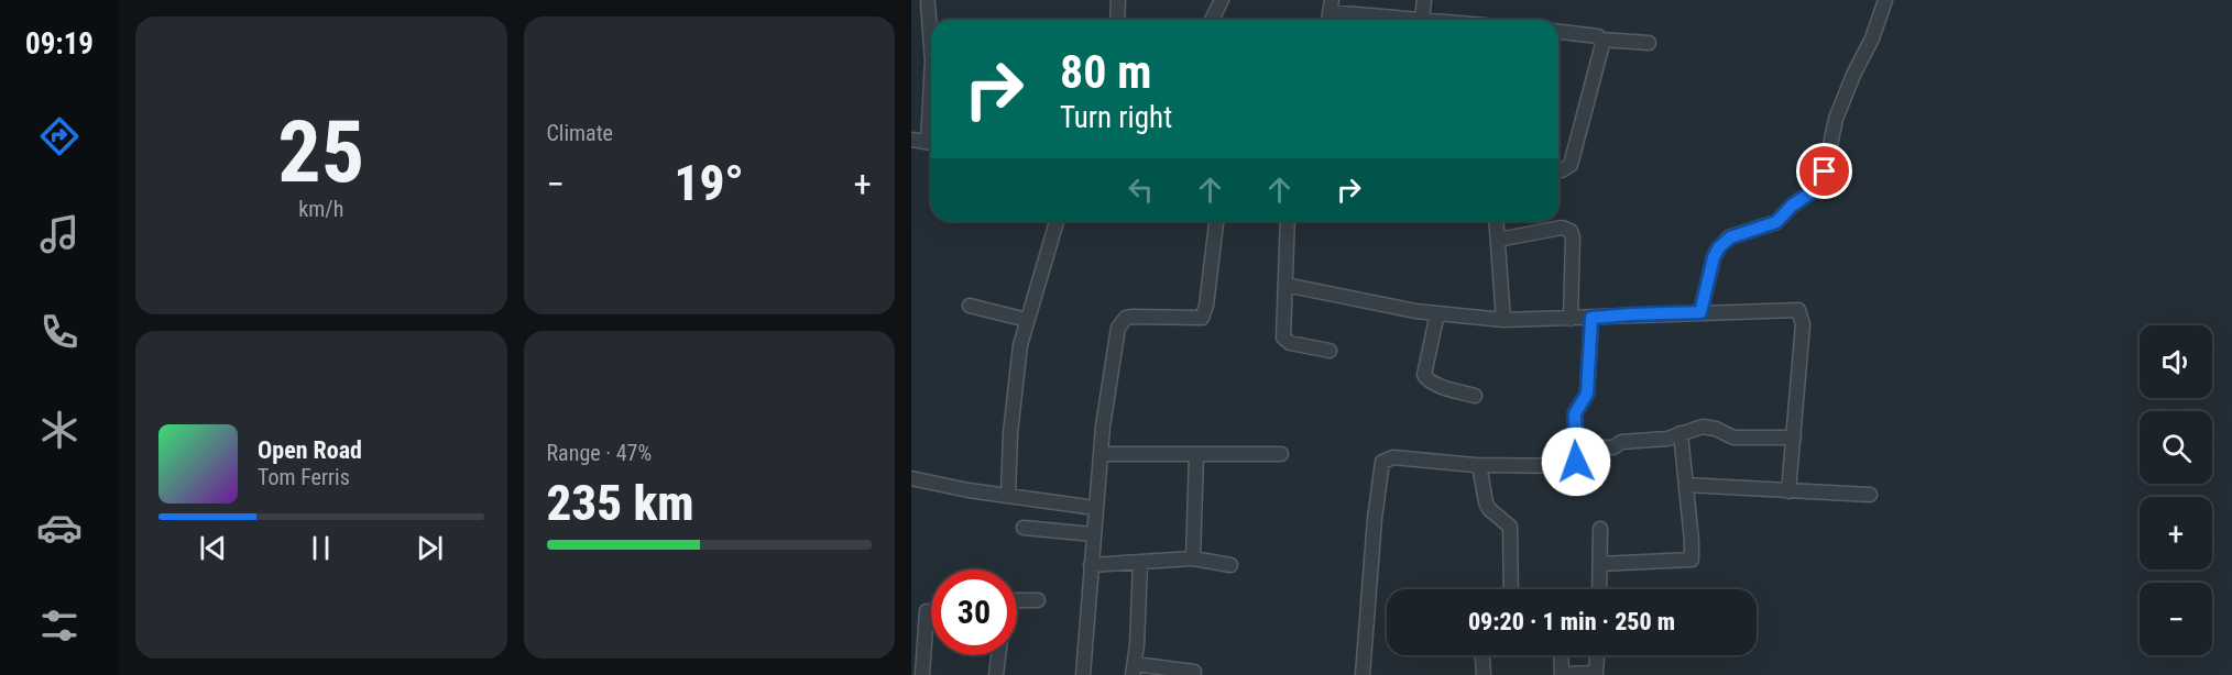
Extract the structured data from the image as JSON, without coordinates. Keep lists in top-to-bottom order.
{
  "page": {
    "tabs": "09:19",
    "tile": [
      ["25", "km/h"],
      "Climate",
      ["Range · 47%", "235 km"]
    ],
    "turn": ["80 m", "Turn right"],
    "heat": ["−", "19°", "+"],
    "map_buttons": ["+", "−"],
    "song": ["Open Road", "Tom Ferris"],
    "limit": "30",
    "trip": "09:20 · 1 min · 250 m"
  }
}
